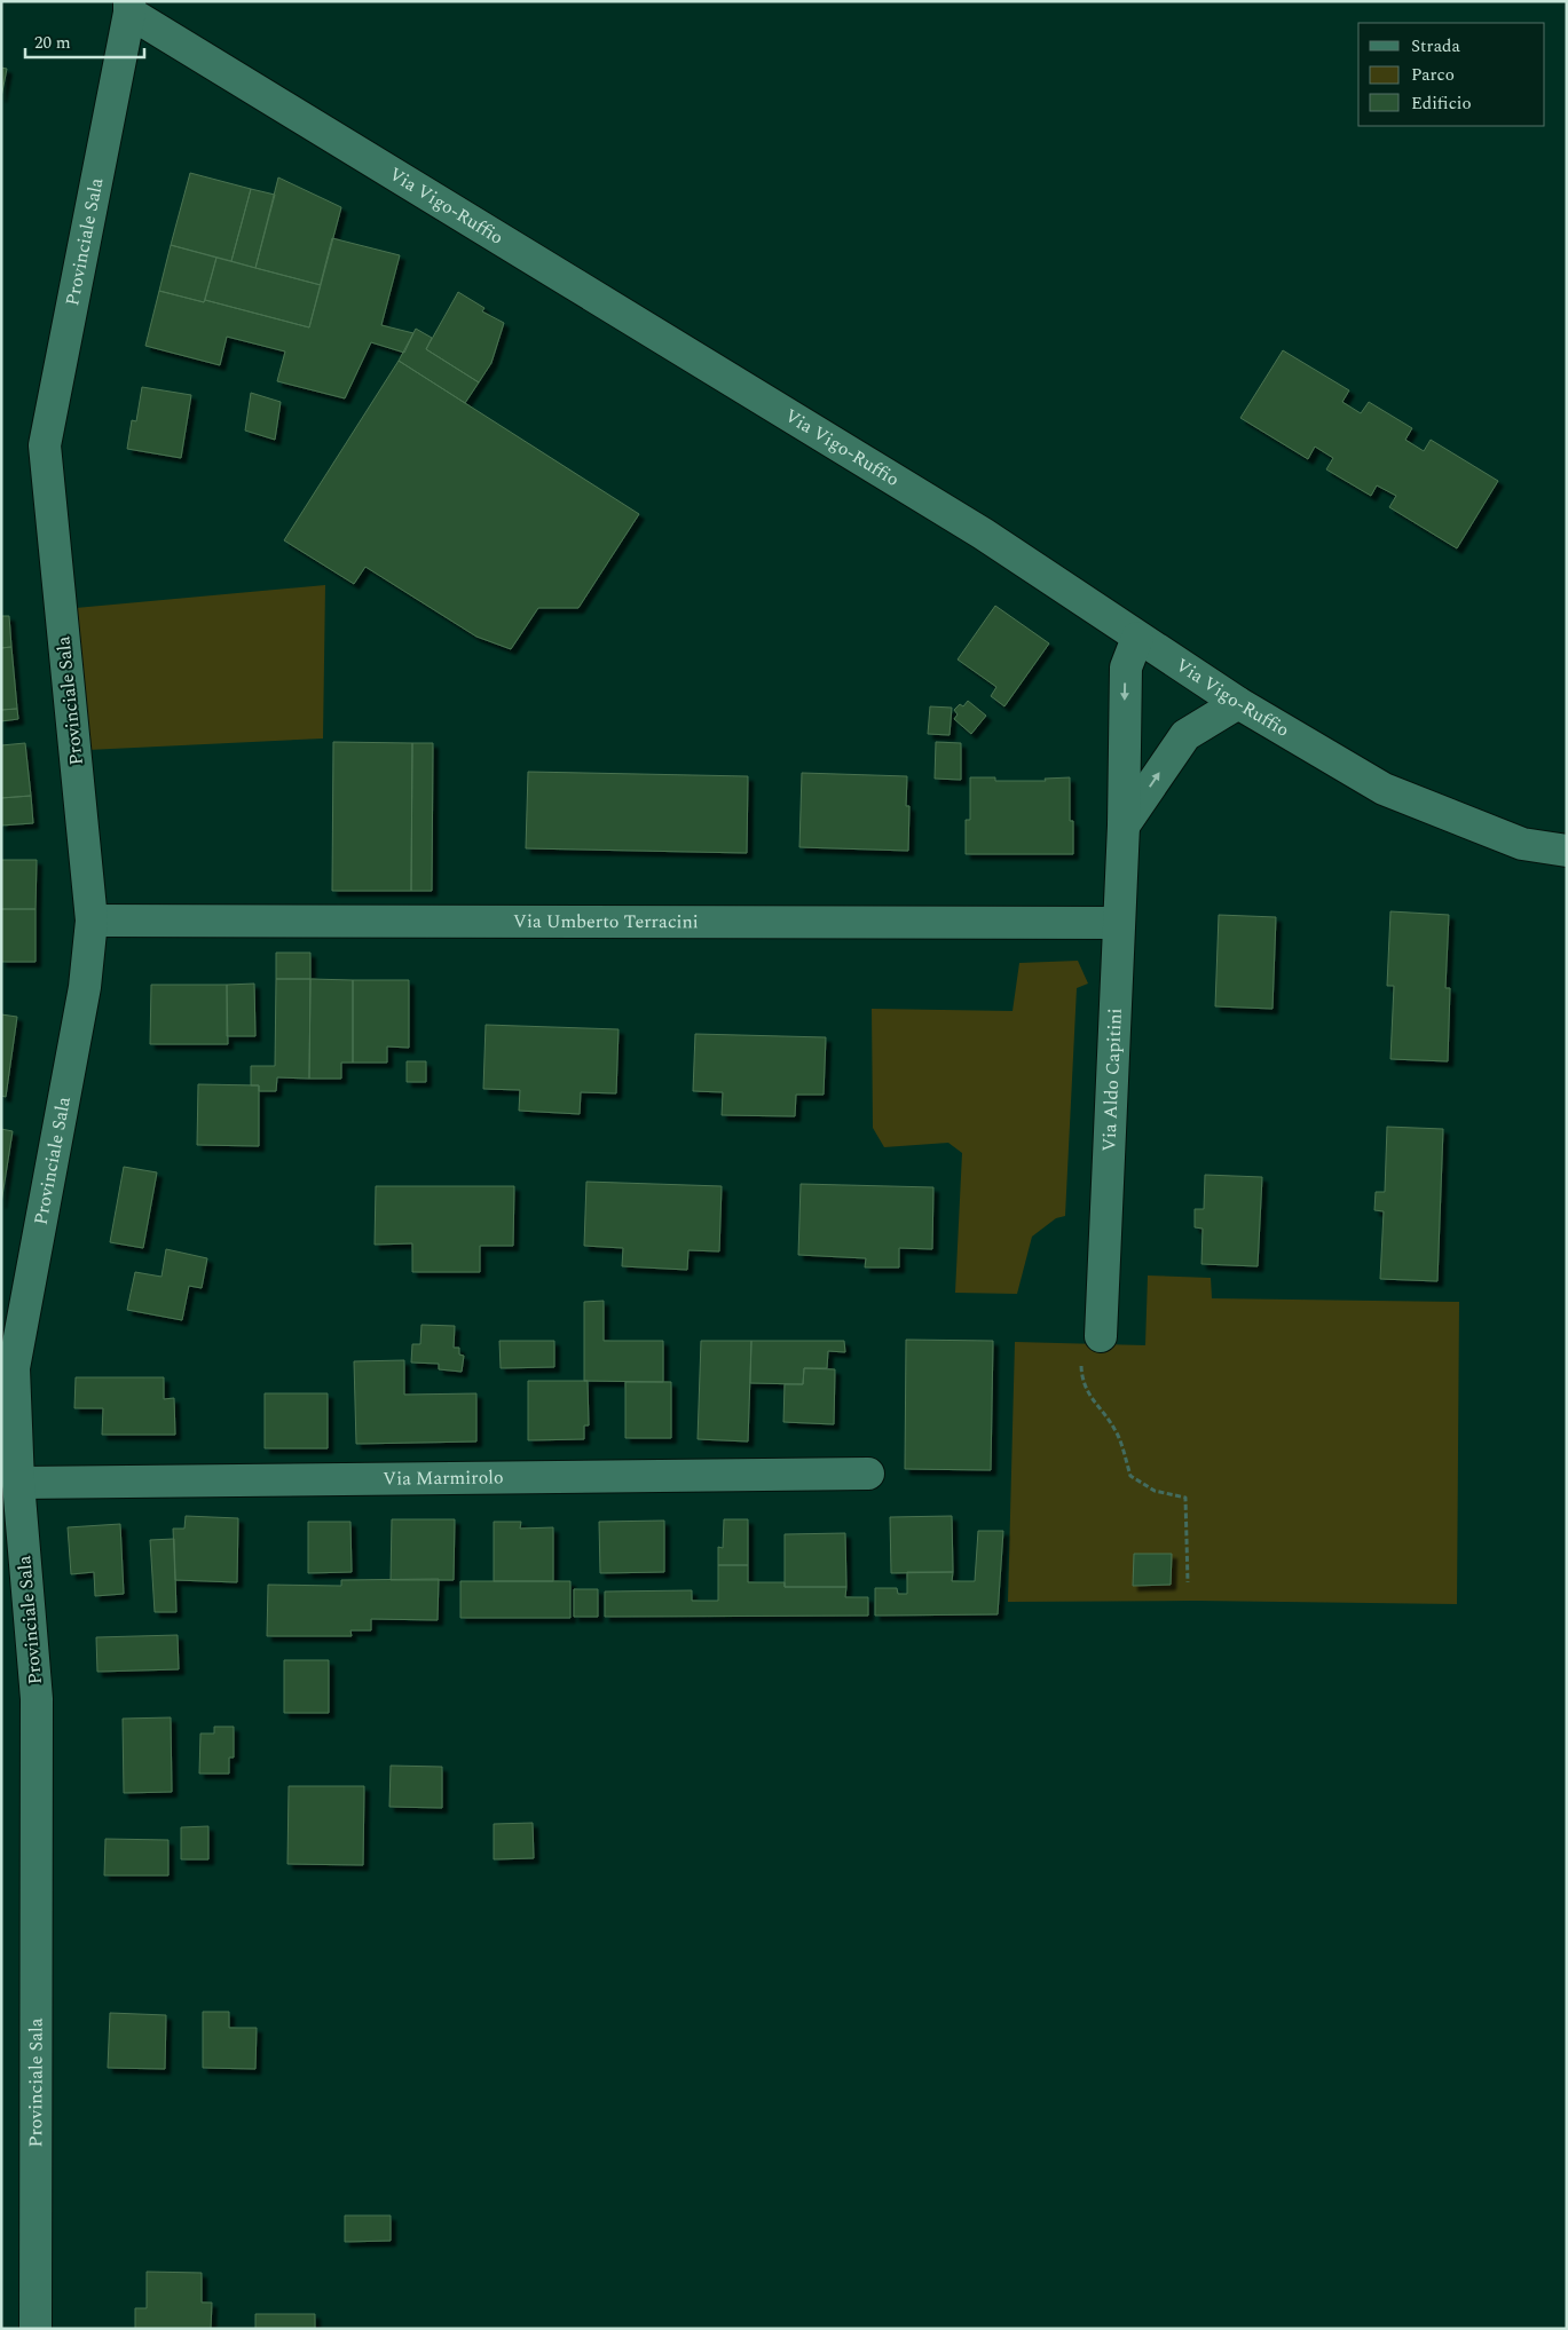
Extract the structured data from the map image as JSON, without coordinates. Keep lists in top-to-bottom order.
{
  "streets": {
    "street": [
      "Via Vigo-Ruffio",
      "Provinciale Sala",
      "Via Umberto Terracini",
      "Via Aldo Capitini",
      "Via Marmirolo"
    ]
  },
  "crossings": [
    ["Via Vigo-Ruffio", "Provinciale Sala"],
    ["Via Vigo-Ruffio", "Via Aldo Capitini"],
    ["Provinciale Sala", "Via Umberto Terracini"],
    ["Provinciale Sala", "Via Marmirolo"],
    ["Via Umberto Terracini", "Via Aldo Capitini"]
  ],
  "legend": ["Strada", "Parco", "Edificio"],
  "scale_bar": "20 m"
}
